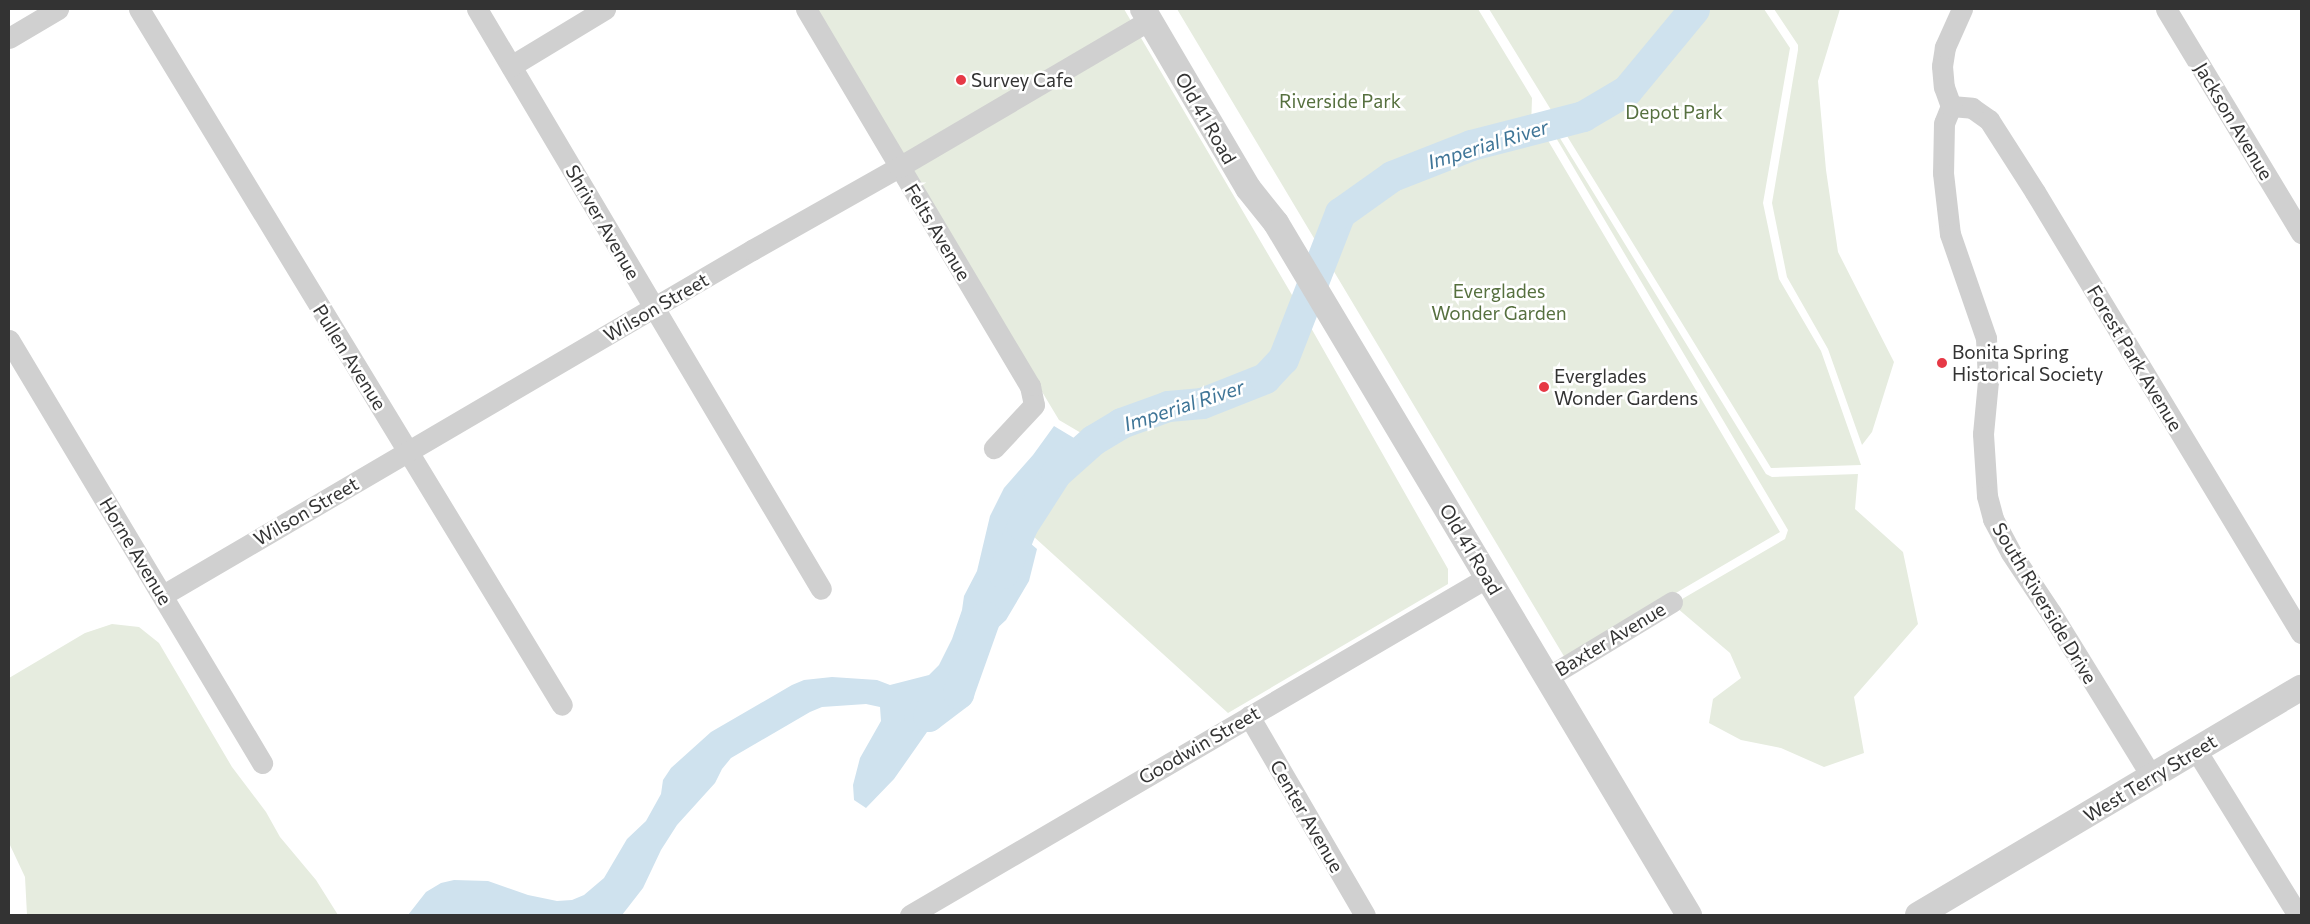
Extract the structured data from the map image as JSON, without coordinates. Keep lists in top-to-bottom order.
{
  "streets": {
    "street": [
      "Old 41 Road",
      "Jackson Avenue",
      "Shriver Avenue",
      "Felts Avenue",
      "Wilson Street",
      "Pullen Avenue",
      "Forest Park Avenue",
      "Horne Avenue",
      "South Riverside Drive",
      "Baxter Avenue",
      "Goodwin Street",
      "West Terry Street",
      "Center Avenue"
    ]
  },
  "crossings": [
    ["Old 41 Road", "Wilson Street"],
    ["Old 41 Road", "Baxter Avenue"],
    ["Old 41 Road", "Goodwin Street"],
    ["Shriver Avenue", "Wilson Street"],
    ["Felts Avenue", "Wilson Street"],
    ["Wilson Street", "Pullen Avenue"],
    ["Wilson Street", "Horne Avenue"],
    ["Forest Park Avenue", "South Riverside Drive"],
    ["South Riverside Drive", "West Terry Street"],
    ["Goodwin Street", "Center Avenue"]
  ],
  "water": ["Imperial River"],
  "parks": ["Riverside Park", "Depot Park", "Everglades Wonder Garden"],
  "places": ["Survey Cafe", "Bonita Spring Historical Society", "Everglades Wonder Gardens"]
}
